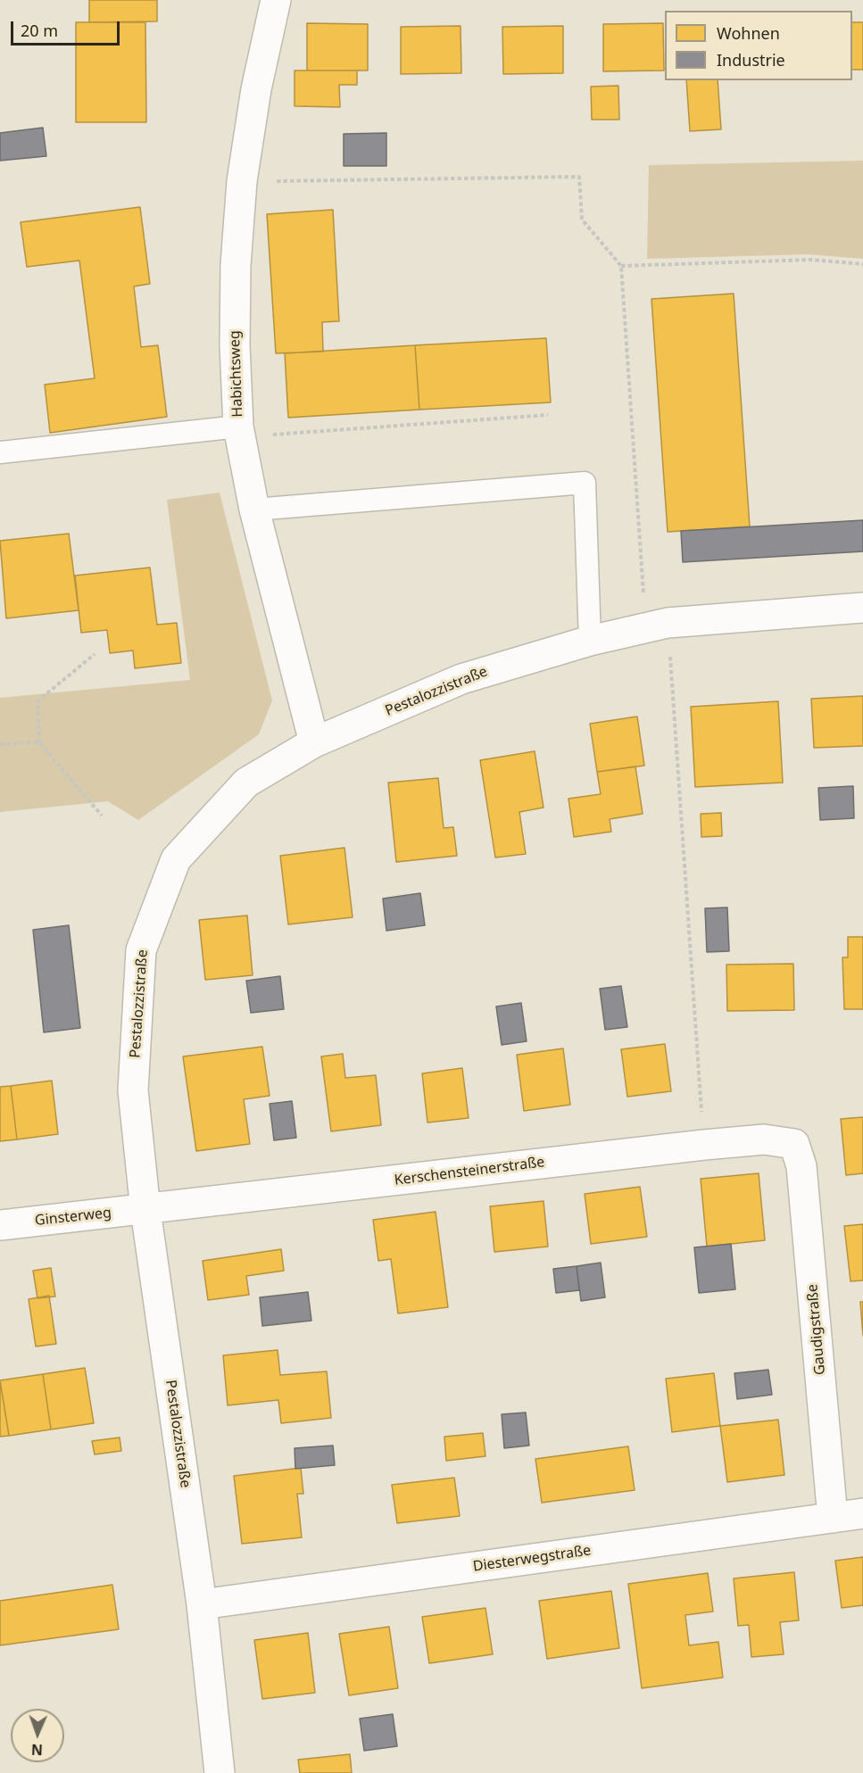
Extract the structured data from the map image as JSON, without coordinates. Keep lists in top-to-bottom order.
{
  "streets": {
    "street": [
      "Habichtsweg",
      "Pestalozzistraße",
      "Kerschensteinerstraße",
      "Ginsterweg",
      "Gaudigstraße",
      "Diesterwegstraße"
    ]
  },
  "crossings": [
    ["Habichtsweg", "Pestalozzistraße"],
    ["Pestalozzistraße", "Kerschensteinerstraße"],
    ["Pestalozzistraße", "Ginsterweg"],
    ["Pestalozzistraße", "Diesterwegstraße"],
    ["Kerschensteinerstraße", "Ginsterweg"],
    ["Kerschensteinerstraße", "Gaudigstraße"],
    ["Gaudigstraße", "Diesterwegstraße"]
  ],
  "legend": ["Wohnen", "Industrie"],
  "scale_bar": "20 m",
  "north": "bottom"
}
